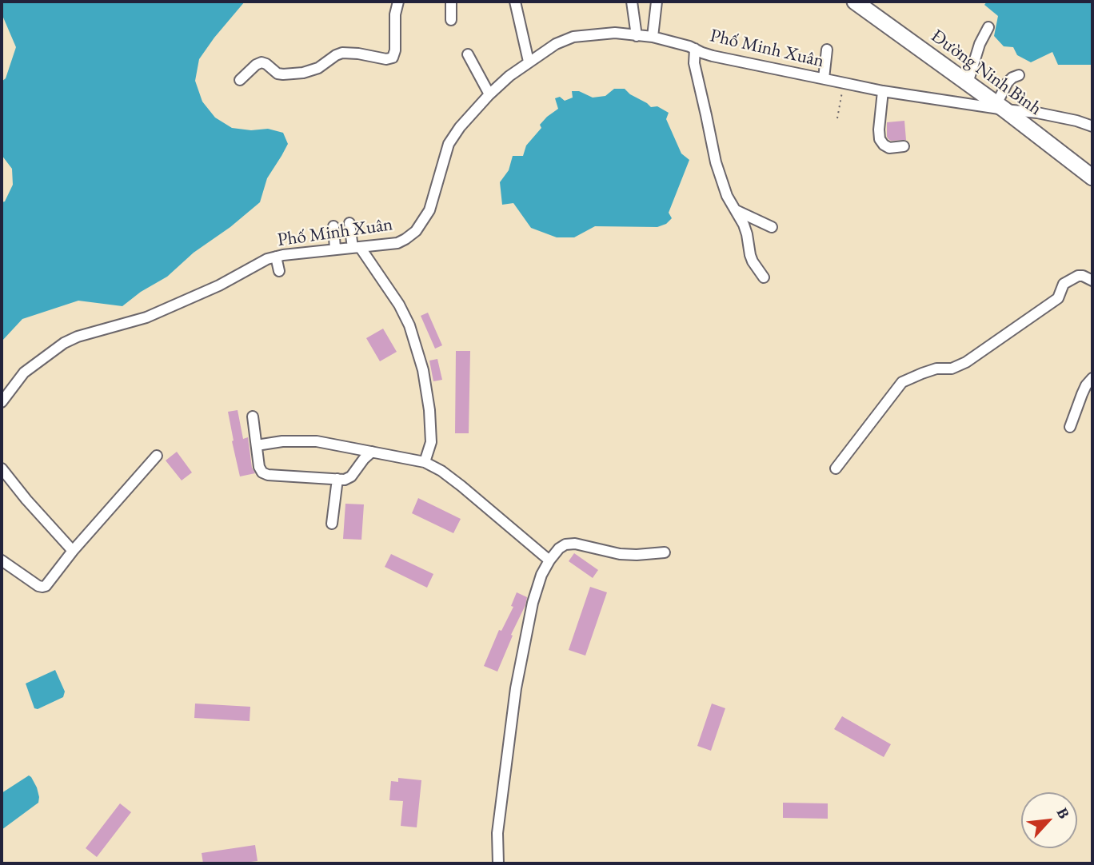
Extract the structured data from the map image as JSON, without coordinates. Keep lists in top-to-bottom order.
{
  "streets": {
    "highway": ["Đường Ninh Bình"],
    "street": ["Phố Minh Xuân"]
  },
  "crossings": [
    ["Phố Minh Xuân", "Đường Ninh Bình"]
  ],
  "north": "top right"
}
